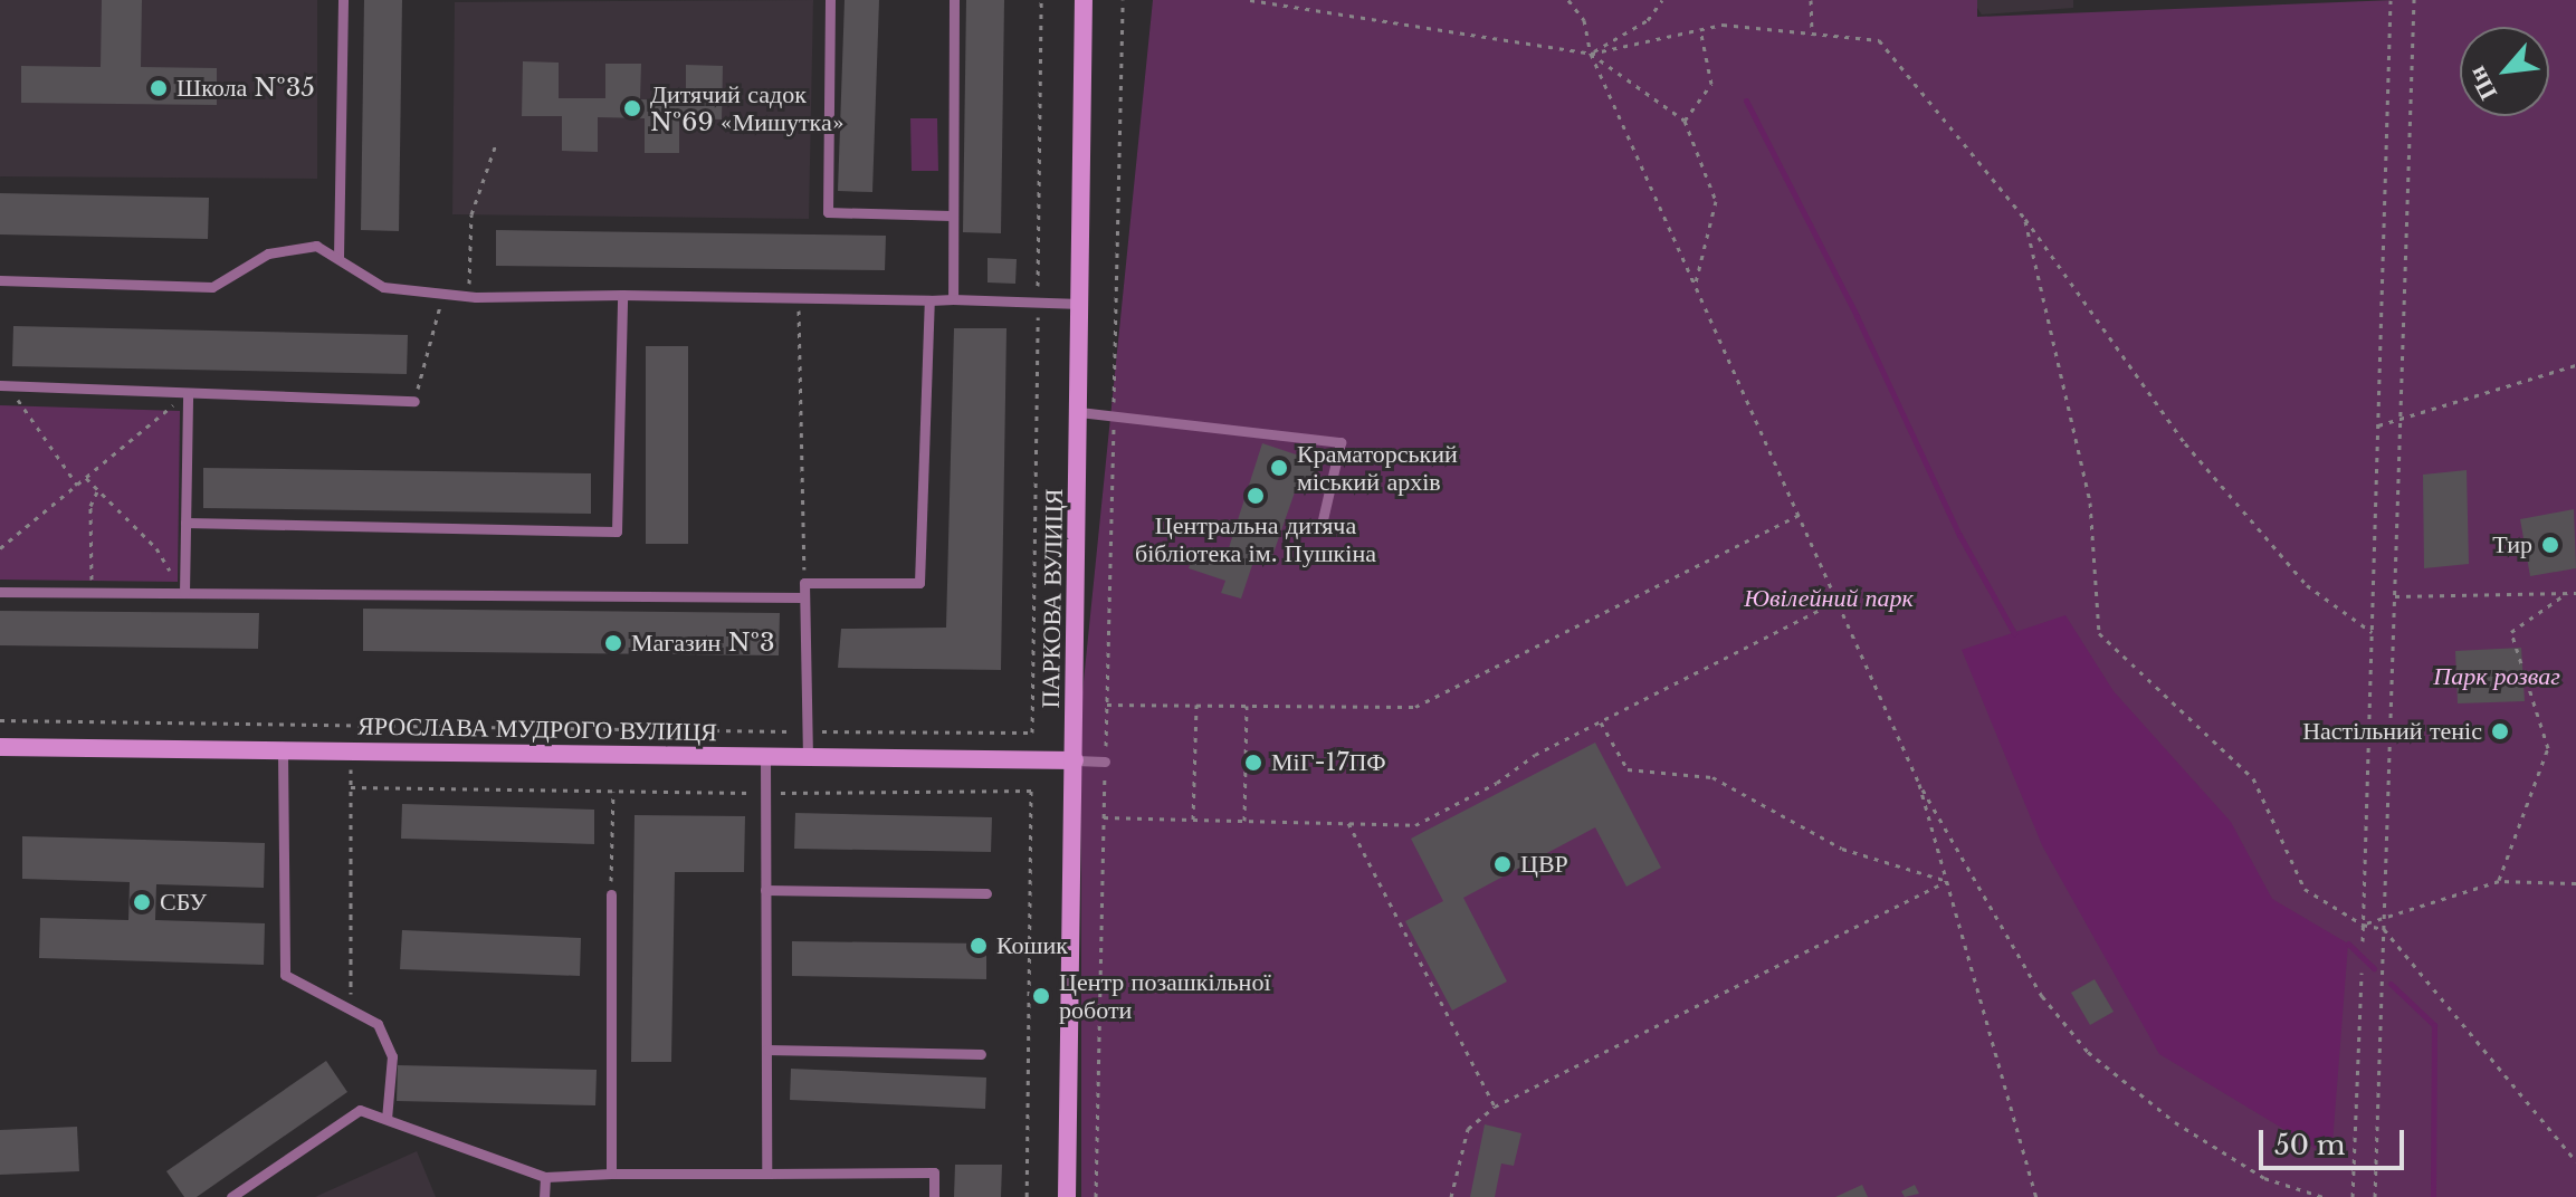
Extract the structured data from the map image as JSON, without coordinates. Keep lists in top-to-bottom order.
{
  "streets": {
    "street": ["ПАРКОВА ВУЛИЦЯ", "ЯРОСЛАВА МУДРОГО ВУЛИЦЯ"]
  },
  "crossings": [
    ["ПАРКОВА ВУЛИЦЯ", "ЯРОСЛАВА МУДРОГО ВУЛИЦЯ"]
  ],
  "parks": ["Ювілейний парк", "Парк розваг"],
  "places": [
    "Школа №35",
    "Дитячий садок №69 «Мишутка»",
    "Краматорський міський архів",
    "Центральна дитяча бібліотека ім. Пушкіна",
    "Тир",
    "Магазин №3",
    "Настільний теніс",
    "МіГ-17ПФ",
    "ЦВР",
    "СБУ",
    "Кошик",
    "Центр позашкільної роботи"
  ],
  "scale_bar": "50 m",
  "north": "bottom left"
}
